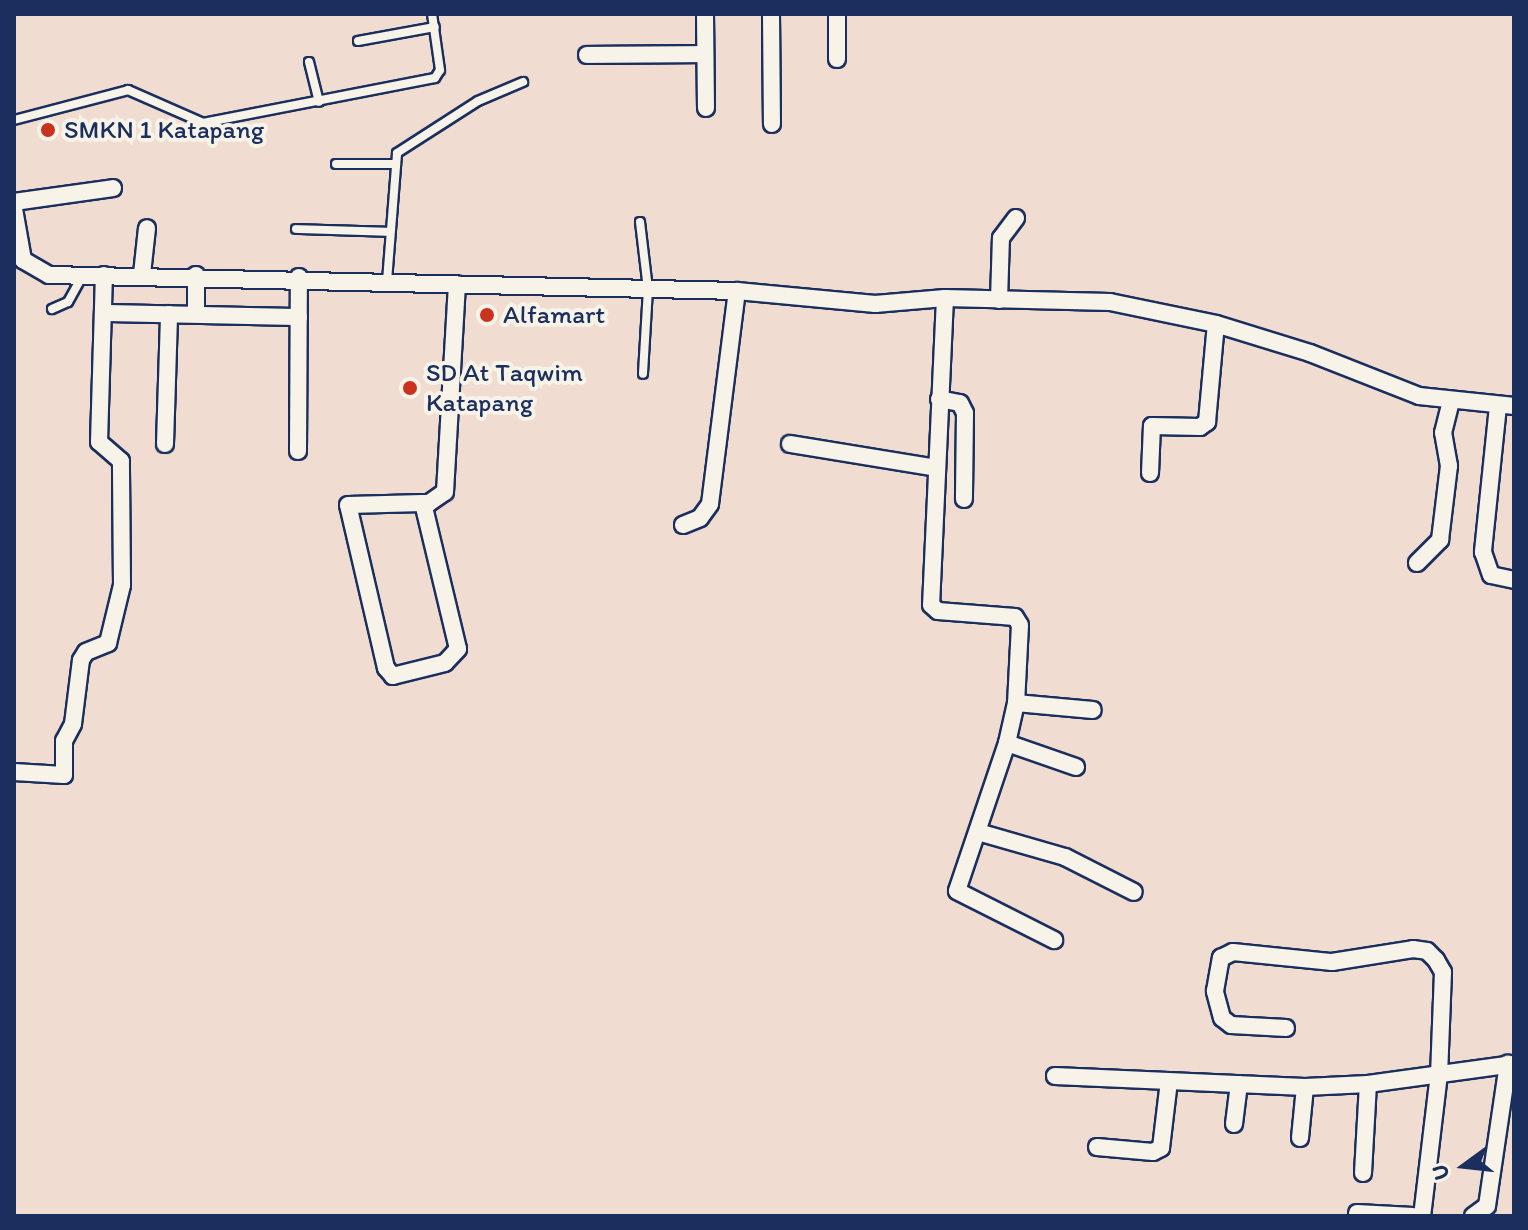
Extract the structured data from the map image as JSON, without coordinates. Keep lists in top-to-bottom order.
{
  "places": ["SMKN 1 Katapang", "Alfamart", "SD At Taqwim Katapang"],
  "north": "left"
}
